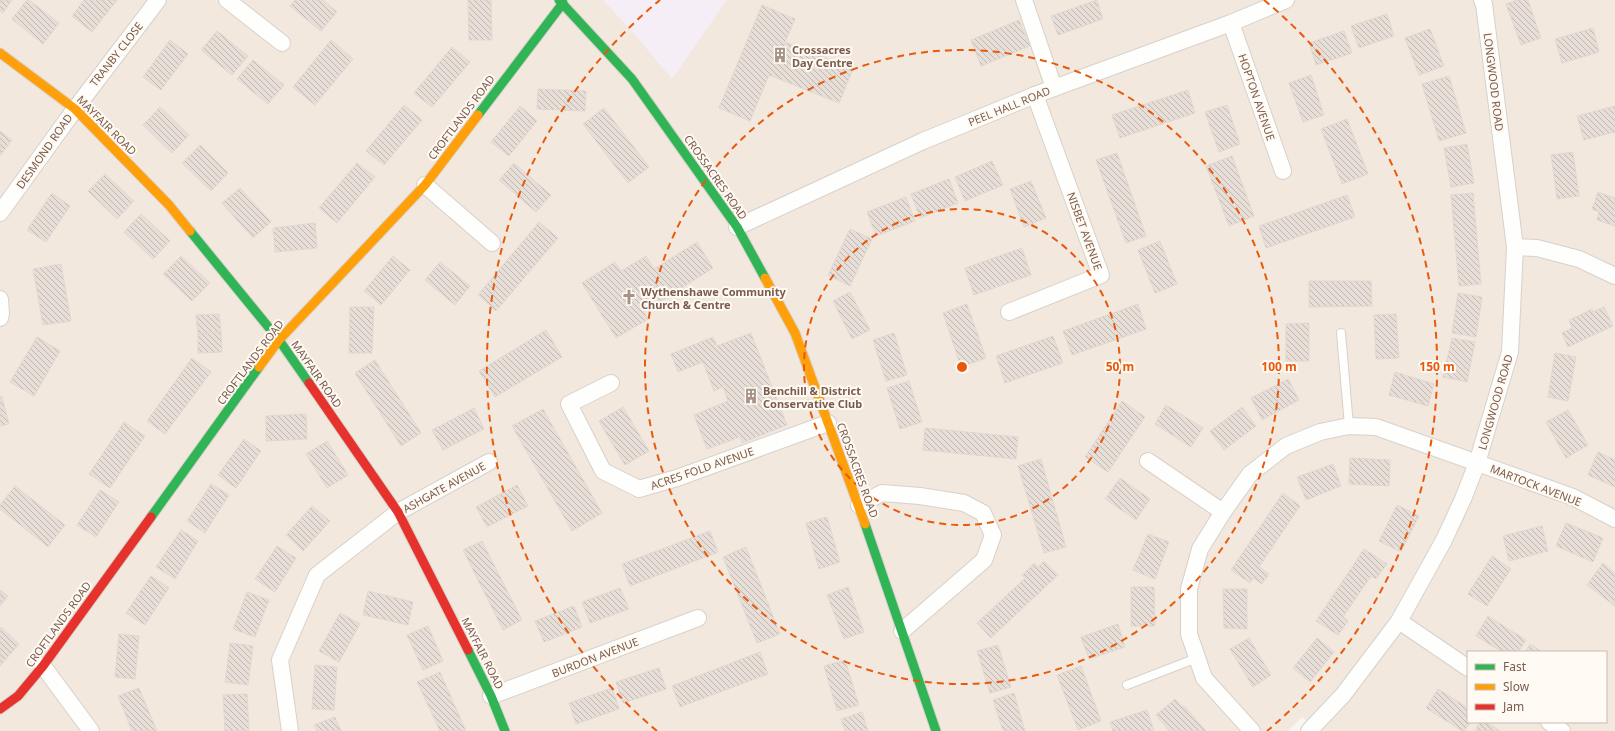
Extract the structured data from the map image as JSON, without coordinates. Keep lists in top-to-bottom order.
{
  "streets": {
    "street": [
      "TRANBY CLOSE",
      "LONGWOOD ROAD",
      "HOPTON AVENUE",
      "PEEL HALL ROAD",
      "CROFTLANDS ROAD",
      "MAYFAIR ROAD",
      "DESMOND ROAD",
      "CROSSACRES ROAD",
      "NISBET AVENUE",
      "ACRES FOLD AVENUE",
      "MARTOCK AVENUE",
      "ASHGATE AVENUE",
      "BURDON AVENUE"
    ]
  },
  "crossings": [
    ["TRANBY CLOSE", "MAYFAIR ROAD"],
    ["TRANBY CLOSE", "DESMOND ROAD"],
    ["LONGWOOD ROAD", "MARTOCK AVENUE"],
    ["HOPTON AVENUE", "PEEL HALL ROAD"],
    ["PEEL HALL ROAD", "CROSSACRES ROAD"],
    ["PEEL HALL ROAD", "NISBET AVENUE"],
    ["CROFTLANDS ROAD", "MAYFAIR ROAD"],
    ["CROFTLANDS ROAD", "CROSSACRES ROAD"],
    ["MAYFAIR ROAD", "DESMOND ROAD"],
    ["MAYFAIR ROAD", "ASHGATE AVENUE"],
    ["MAYFAIR ROAD", "BURDON AVENUE"],
    ["CROSSACRES ROAD", "ACRES FOLD AVENUE"]
  ],
  "places": {
    "building": ["Crossacres Day Centre", "Benchill & District Conservative Club"],
    "church": ["Wythenshawe Community Church & Centre"]
  },
  "legend": ["Fast", "Slow", "Jam"],
  "rings": ["50 m", "100 m", "150 m"]
}
